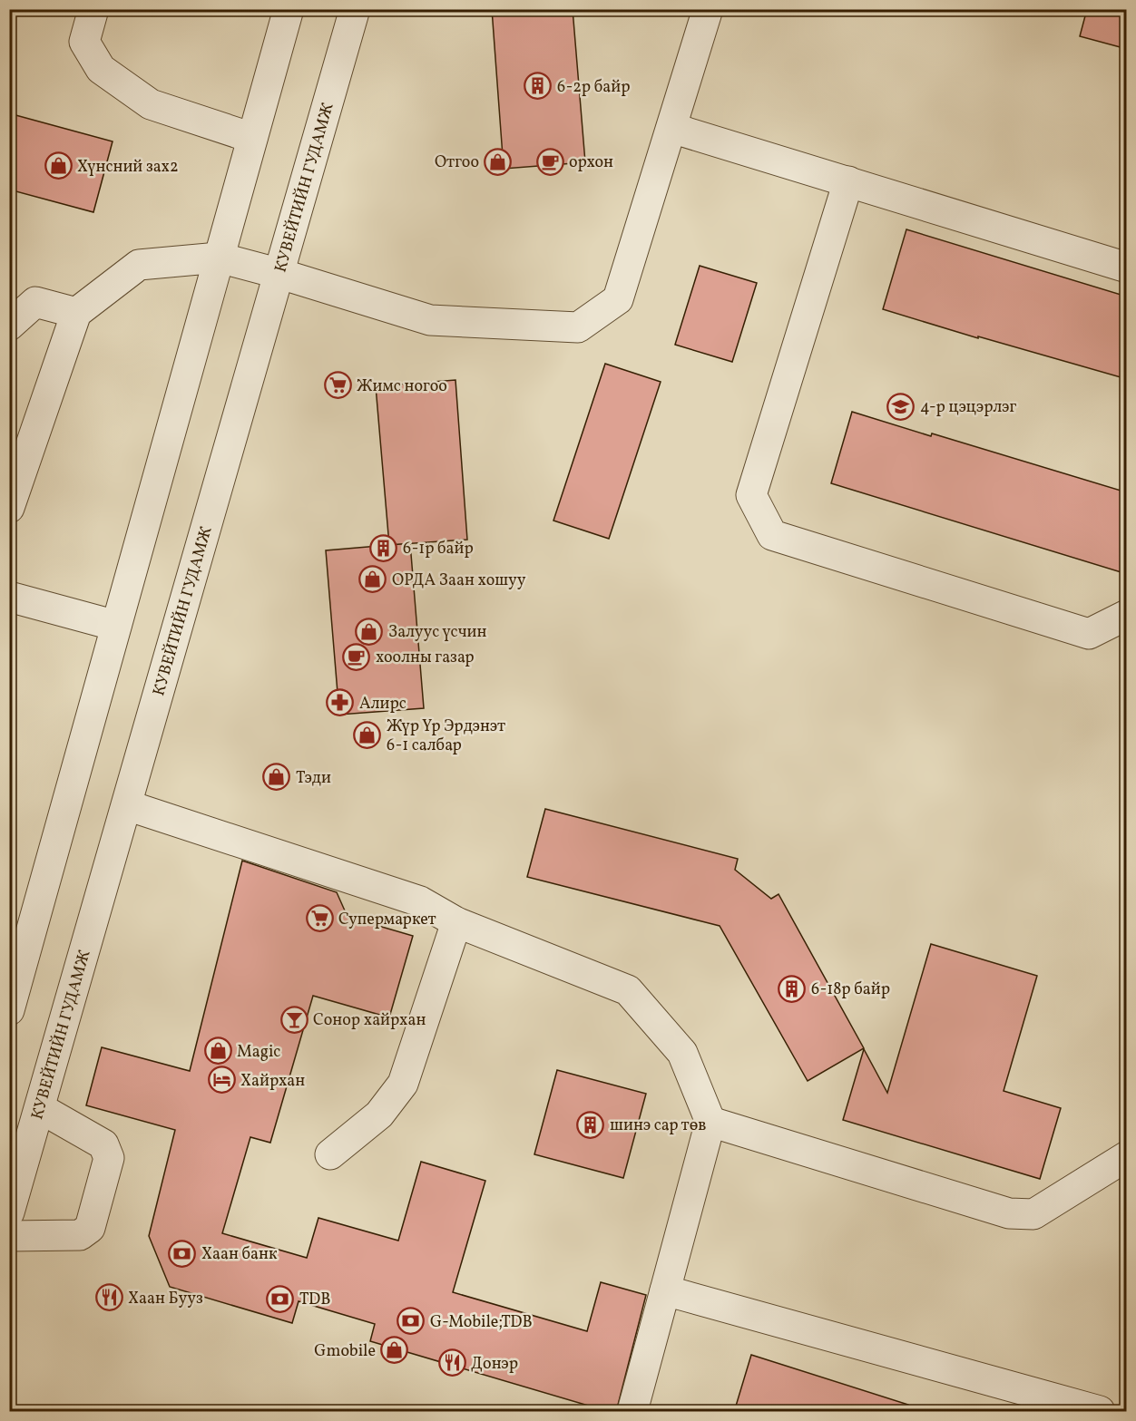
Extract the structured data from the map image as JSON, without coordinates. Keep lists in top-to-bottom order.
{
  "streets": {
    "street": ["КУВЕЙТИЙН ГУДАМЖ"]
  },
  "places": {
    "building": [
      "6-2р байр",
      "6-1р байр",
      "6-18р байр",
      "шинэ сар төв"
    ],
    "shop": [
      "Отгоо",
      "Хүнсний зах2",
      "ОРДА Заан хошуу",
      "Залуус үсчин",
      "Жүр Үр Эрдэнэт 6-1 салбар",
      "Тэди",
      "Magic",
      "Gmobile"
    ],
    "cafe": ["орхон", "хоолны газар"],
    "supermarket": ["Жимс ногоо", "Супермаркет"],
    "school or university": ["4-р цэцэрлэг"],
    "pharmacy": ["Алирс"],
    "bar": ["Сонор хайрхан"],
    "hotel": ["Хайрхан"],
    "bank": ["Хаан банк", "TDB", "G-Mobile;TDB"],
    "restaurant": ["Хаан Бууз", "Донэр"]
  }
}
